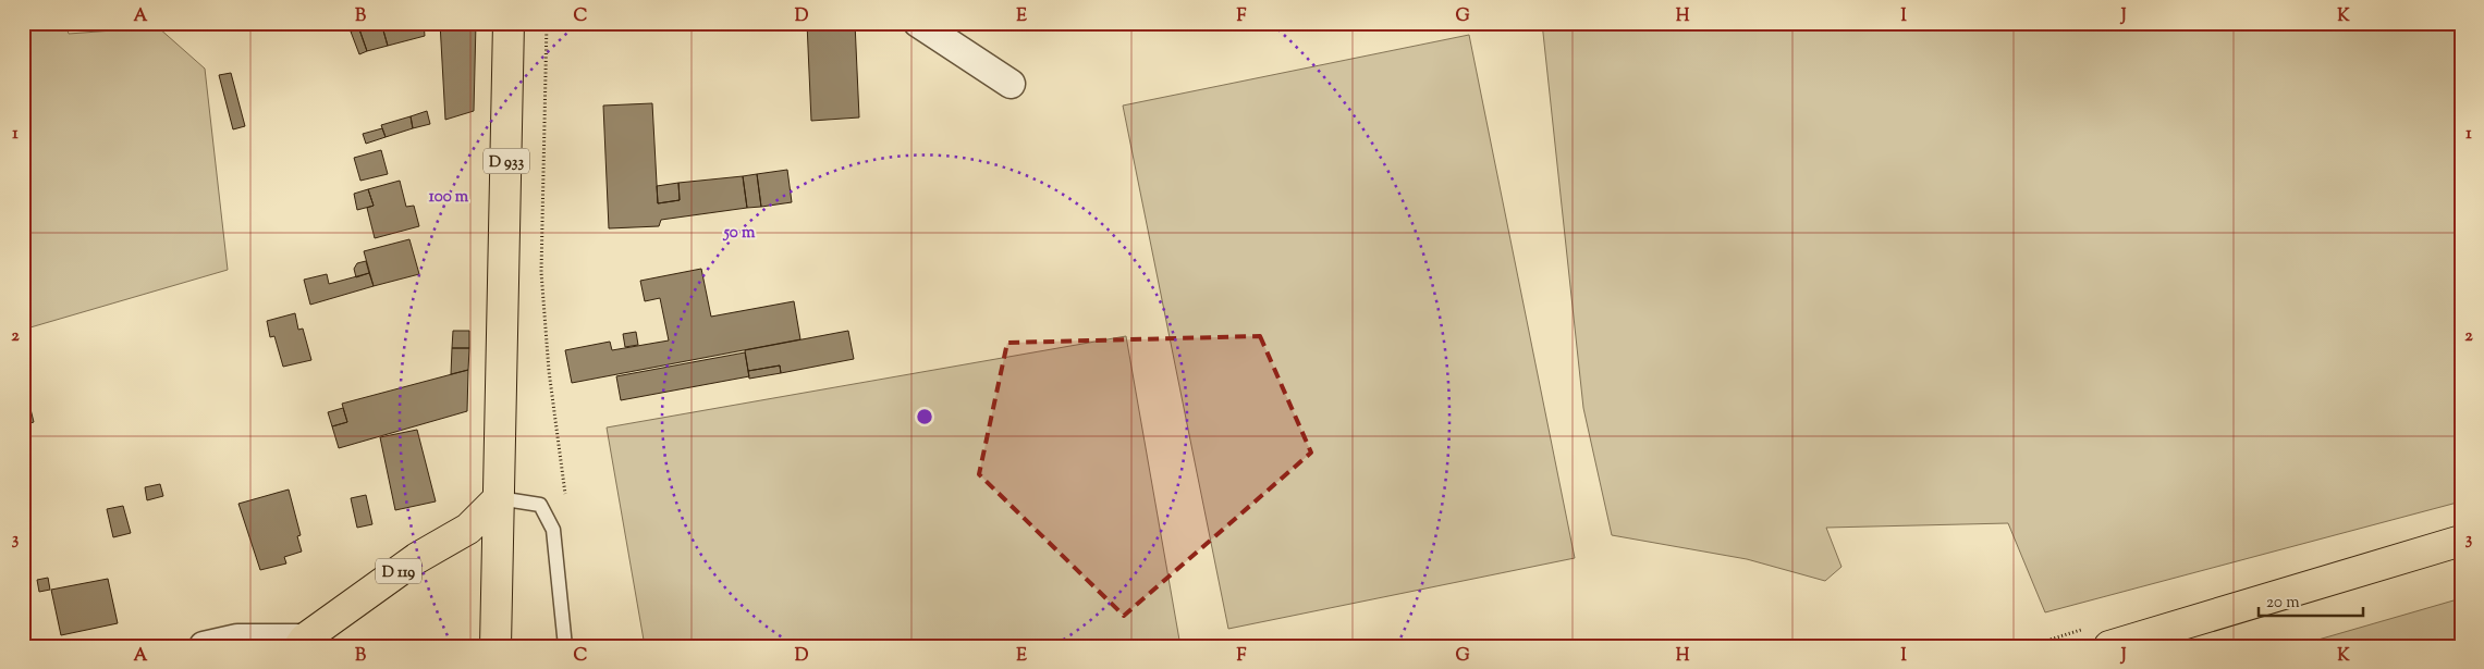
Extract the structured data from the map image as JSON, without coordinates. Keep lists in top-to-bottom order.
{
  "streets": {
    "main road": ["D 933", "D 119"]
  },
  "crossings": [
    ["D 933", "D 119"]
  ],
  "scale_bar": "20 m",
  "grid": {
    "columns": [
      "A",
      "B",
      "C",
      "D",
      "E",
      "F",
      "G",
      "H",
      "I",
      "J",
      "K"
    ],
    "rows": ["1", "2", "3"]
  },
  "rings": ["100 m", "50 m"]
}
